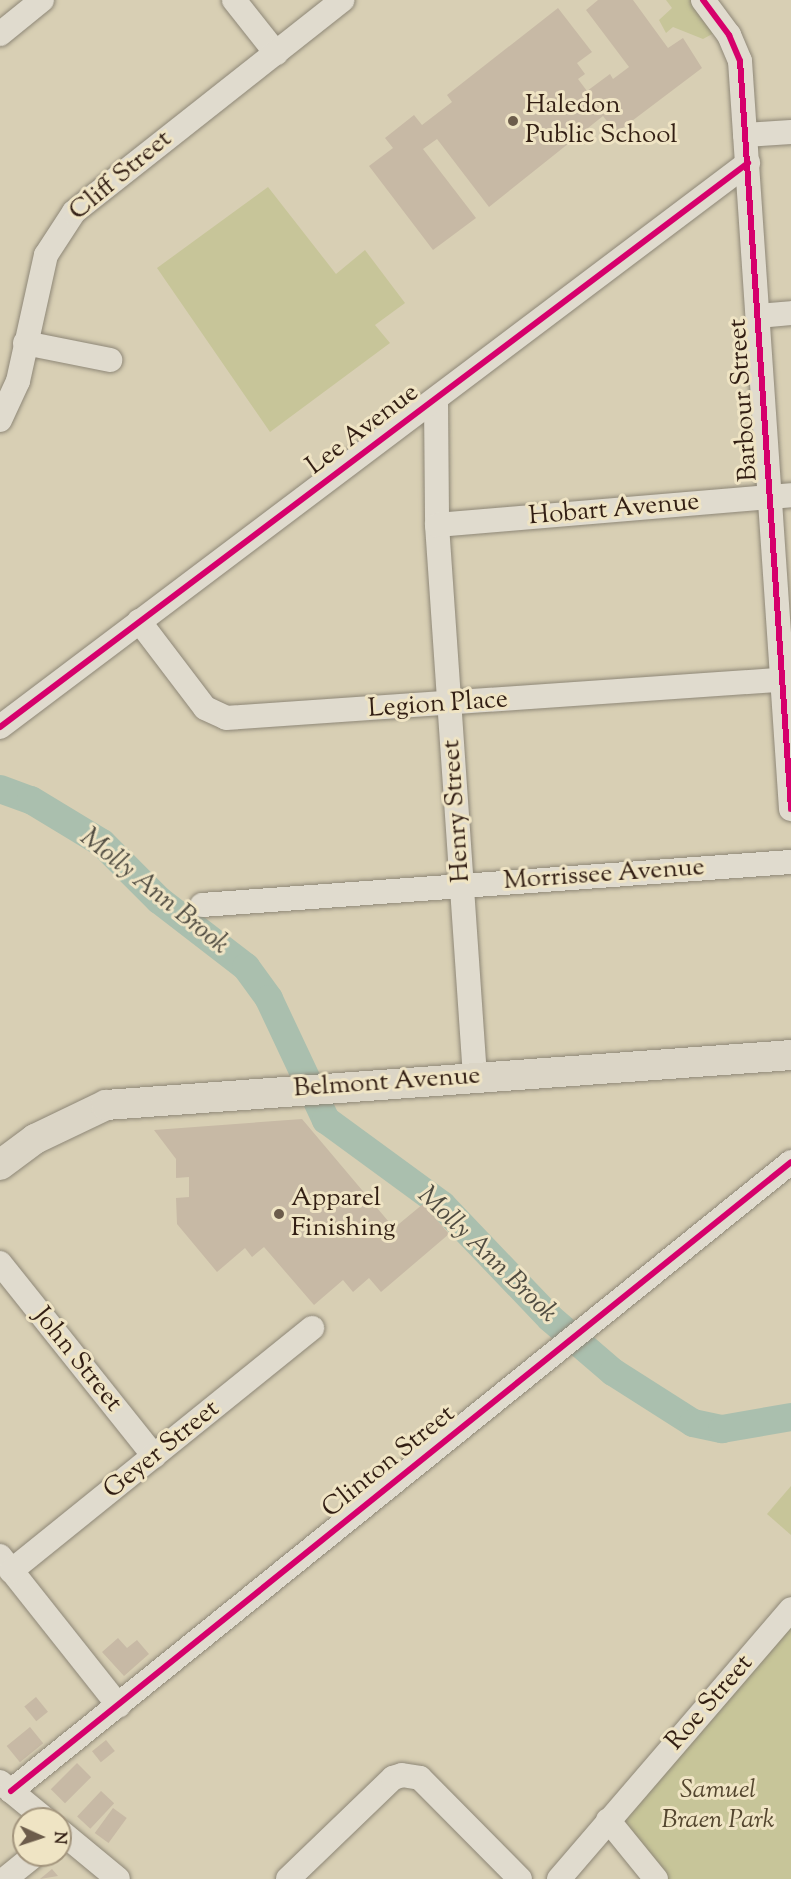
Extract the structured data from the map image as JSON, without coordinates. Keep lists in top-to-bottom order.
{
  "streets": {
    "main road": ["Belmont Avenue"],
    "street": [
      "Cliff Street",
      "Barbour Street",
      "Lee Avenue",
      "Hobart Avenue",
      "Legion Place",
      "Henry Street",
      "Morrissee Avenue",
      "John Street",
      "Geyer Street",
      "Clinton Street",
      "Roe Street"
    ]
  },
  "crossings": [
    ["Barbour Street", "Lee Avenue"],
    ["Barbour Street", "Hobart Avenue"],
    ["Barbour Street", "Legion Place"],
    ["Lee Avenue", "Legion Place"],
    ["Lee Avenue", "Henry Street"],
    ["Hobart Avenue", "Henry Street"],
    ["Legion Place", "Henry Street"],
    ["Henry Street", "Morrissee Avenue"],
    ["Henry Street", "Belmont Avenue"],
    ["John Street", "Geyer Street"]
  ],
  "water": ["Molly Ann Brook"],
  "parks": ["Samuel Braen Park"],
  "places": ["Haledon Public School", "Apparel Finishing"],
  "north": "right"
}
